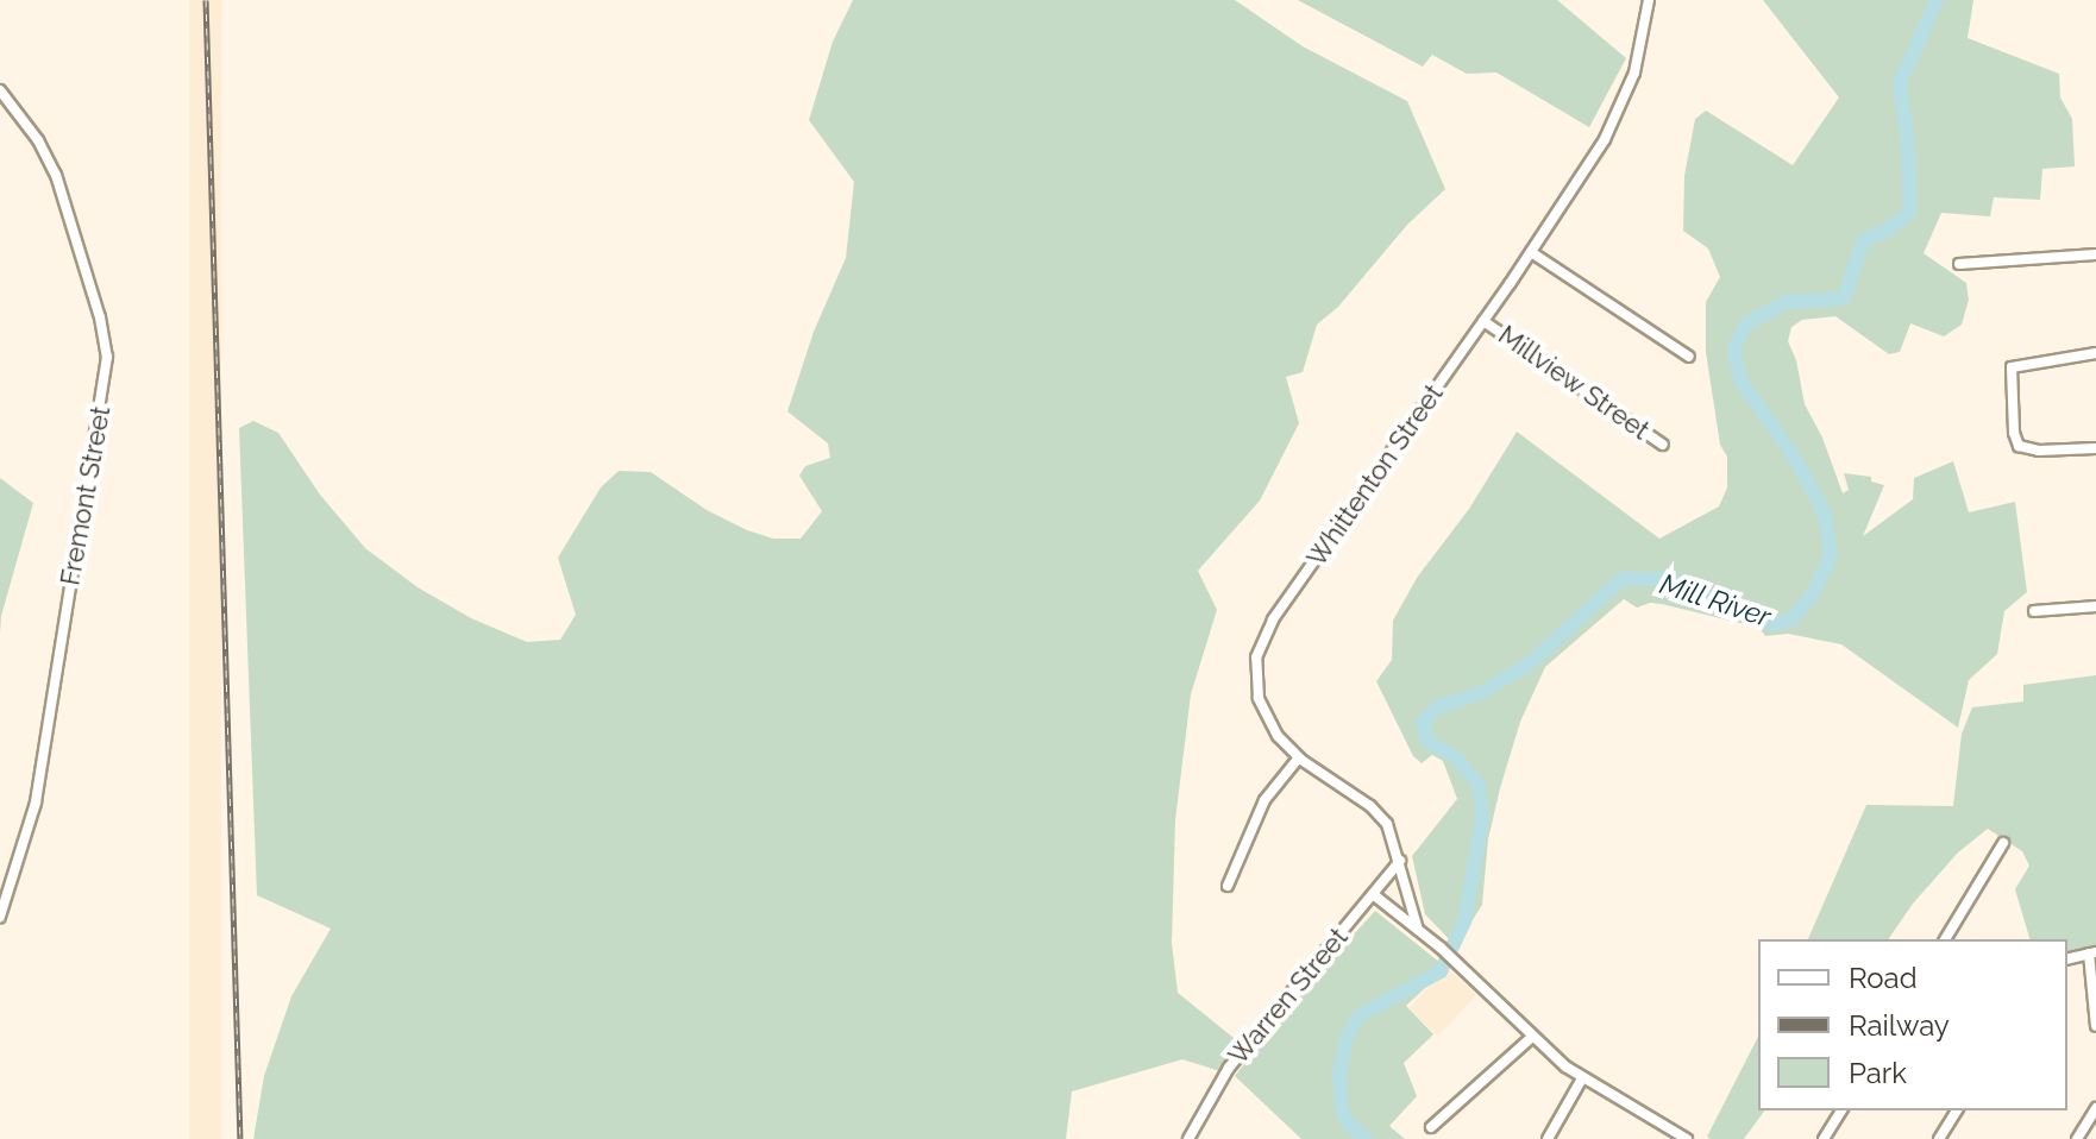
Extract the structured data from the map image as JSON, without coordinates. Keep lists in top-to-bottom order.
{
  "streets": {
    "street": [
      "Millview Street",
      "Whittenton Street",
      "Fremont Street",
      "Warren Street"
    ]
  },
  "crossings": [
    ["Millview Street", "Whittenton Street"],
    ["Whittenton Street", "Warren Street"]
  ],
  "water": ["Mill River"],
  "legend": ["Road", "Railway", "Park"]
}
